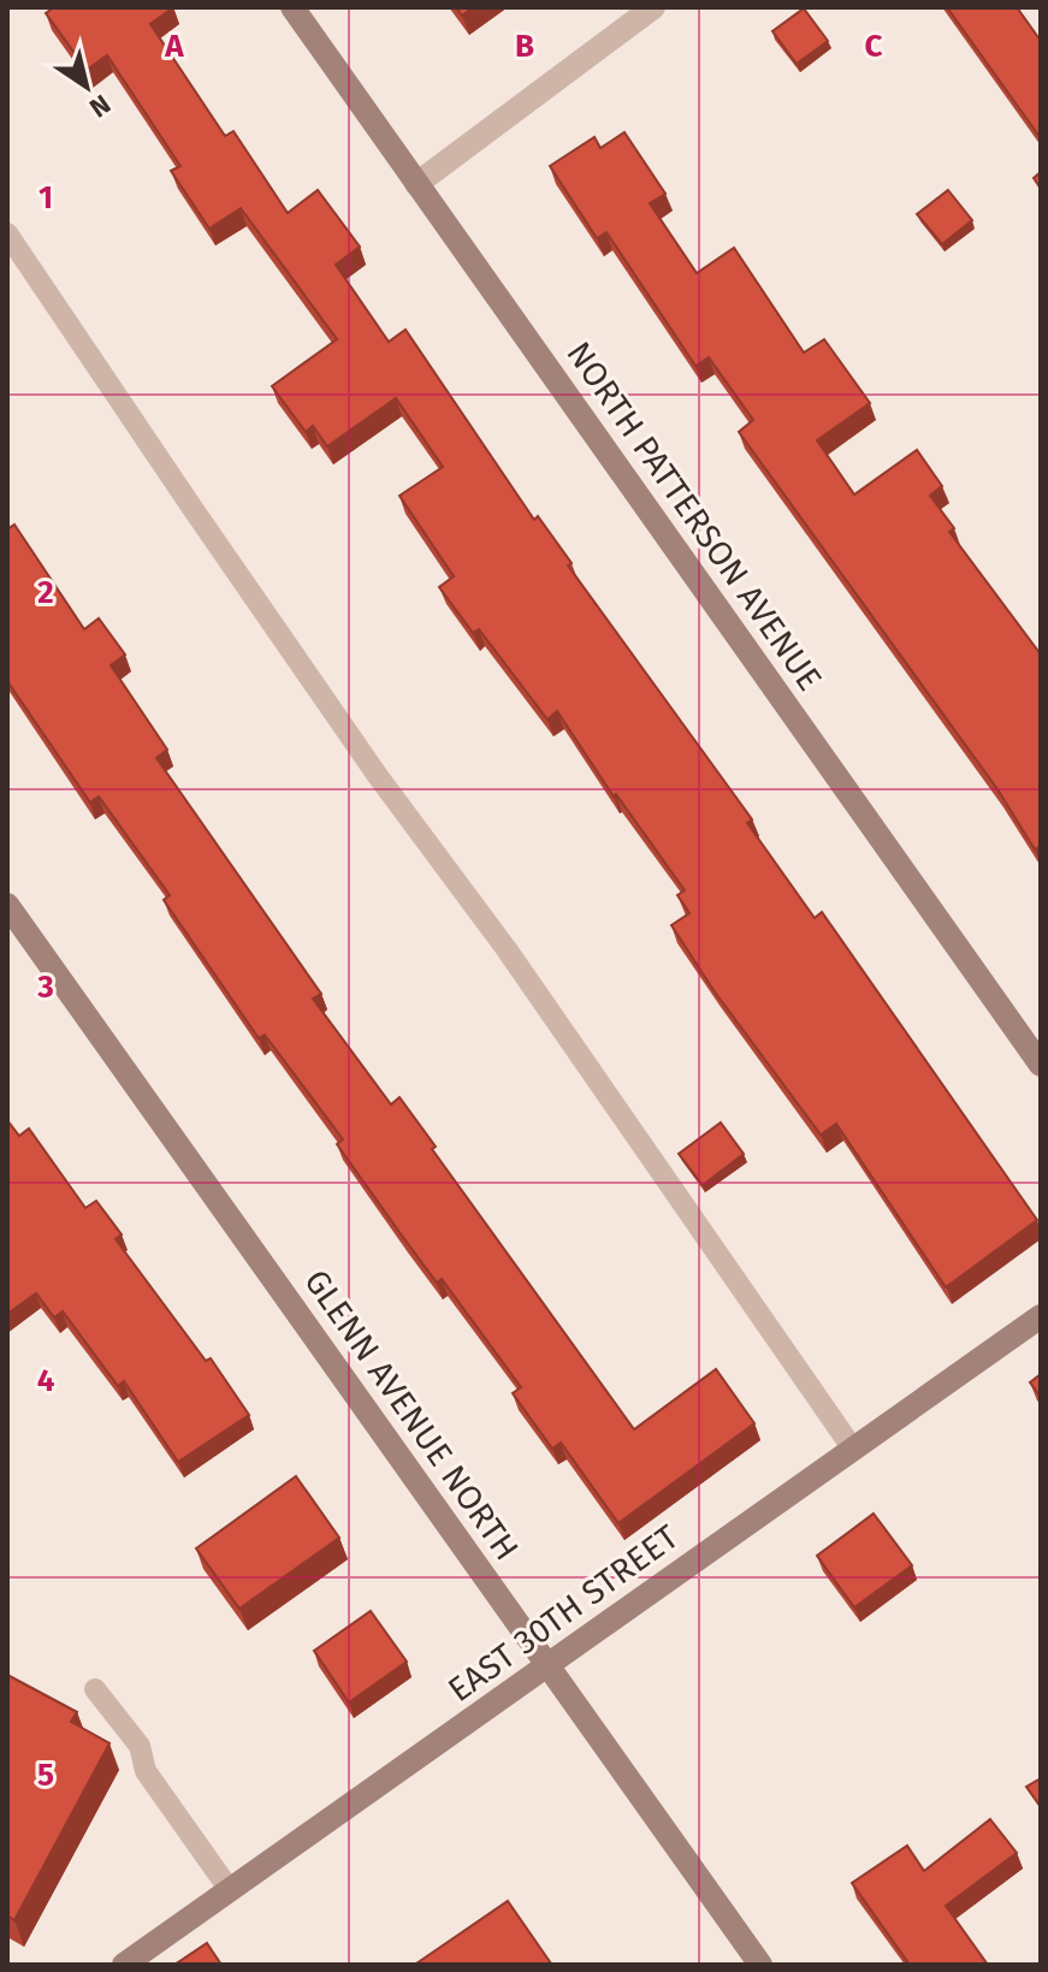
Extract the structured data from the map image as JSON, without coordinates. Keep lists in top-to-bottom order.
{
  "streets": {
    "street": ["NORTH PATTERSON AVENUE", "GLENN AVENUE NORTH", "EAST 30TH STREET"]
  },
  "crossings": [
    ["GLENN AVENUE NORTH", "EAST 30TH STREET"]
  ],
  "north": "bottom right",
  "grid": {
    "columns": ["A", "B", "C"],
    "rows": [
      "1",
      "2",
      "3",
      "4",
      "5"
    ]
  }
}
